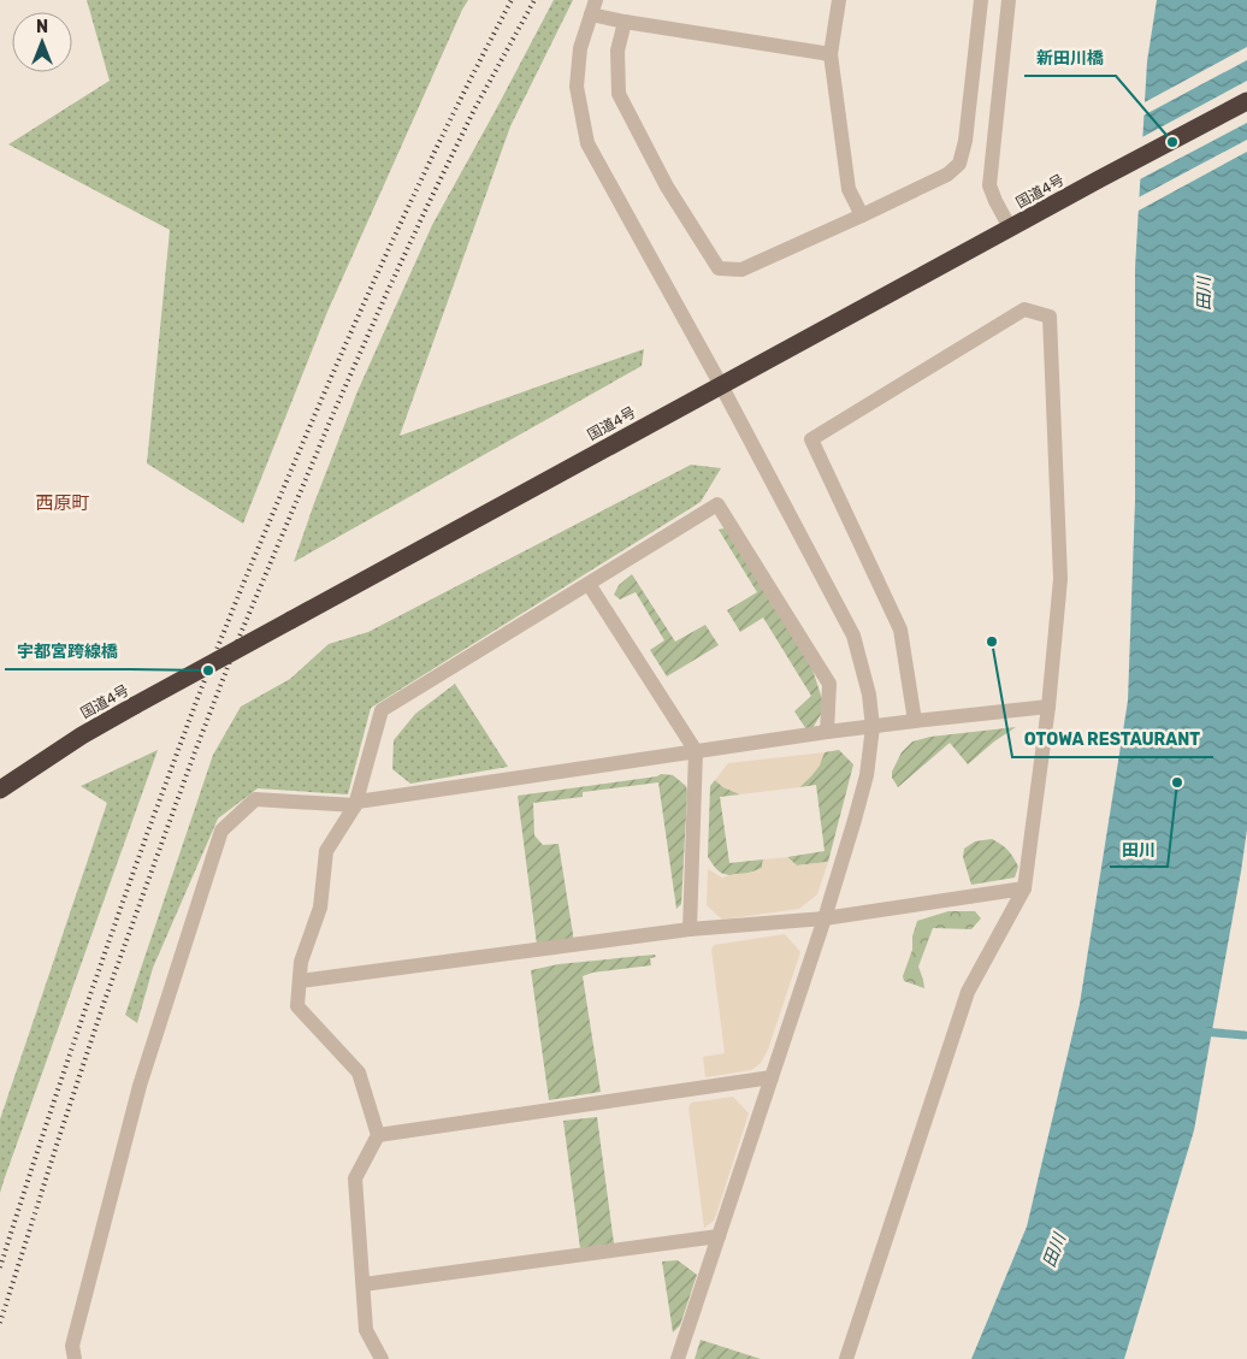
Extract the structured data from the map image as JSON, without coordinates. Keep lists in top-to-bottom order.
{
  "streets": {
    "highway": ["国道4号"]
  },
  "districts": ["西原町"],
  "water": ["田川"],
  "places": [
    "新田川橋",
    "OTOWA RESTAURANT",
    "宇都宮跨線橋",
    "田川"
  ],
  "north": "top"
}
